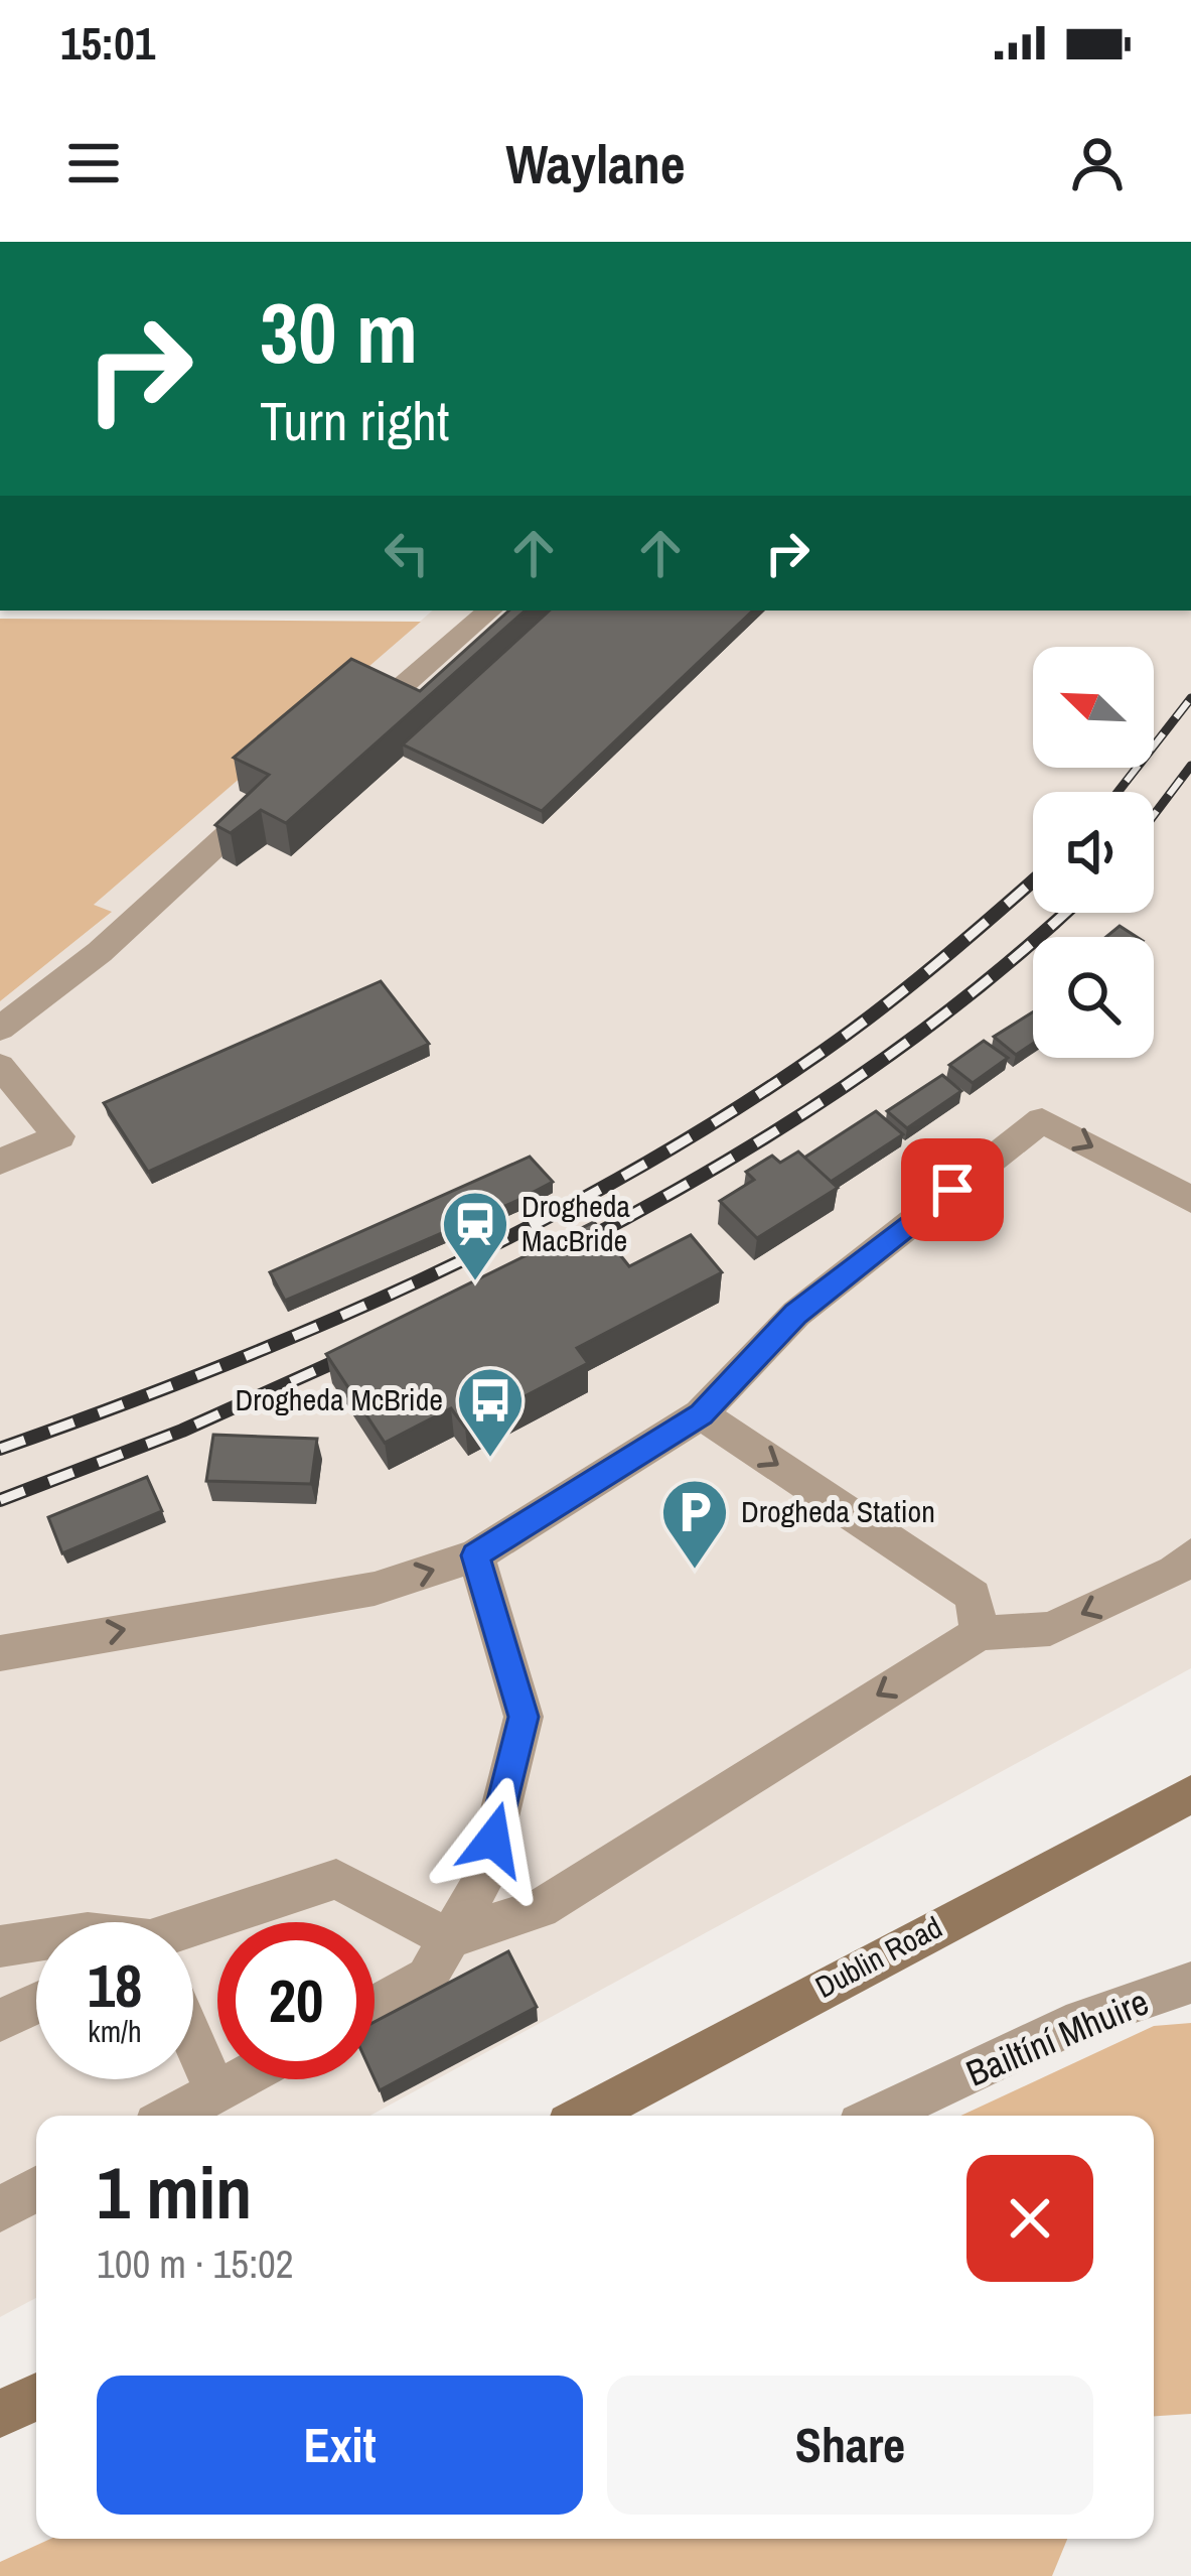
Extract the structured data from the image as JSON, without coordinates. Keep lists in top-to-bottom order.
{
  "streets": {
    "main road": ["Dublin Road"],
    "street": ["Bailtíní Mhuire"]
  },
  "places": {
    "station": ["Drogheda MacBride"],
    "bus stop": ["Drogheda McBride"],
    "parking": ["Drogheda Station"]
  },
  "north": "top left",
  "page": {
    "status": "15:01",
    "header": "Waylane",
    "turn": ["30 m", "Turn right"],
    "speed": "18 km/h",
    "limit": "20",
    "heading": ["1 min", "100 m · 15:02"],
    "buttons": ["Exit", "Share"]
  }
}
